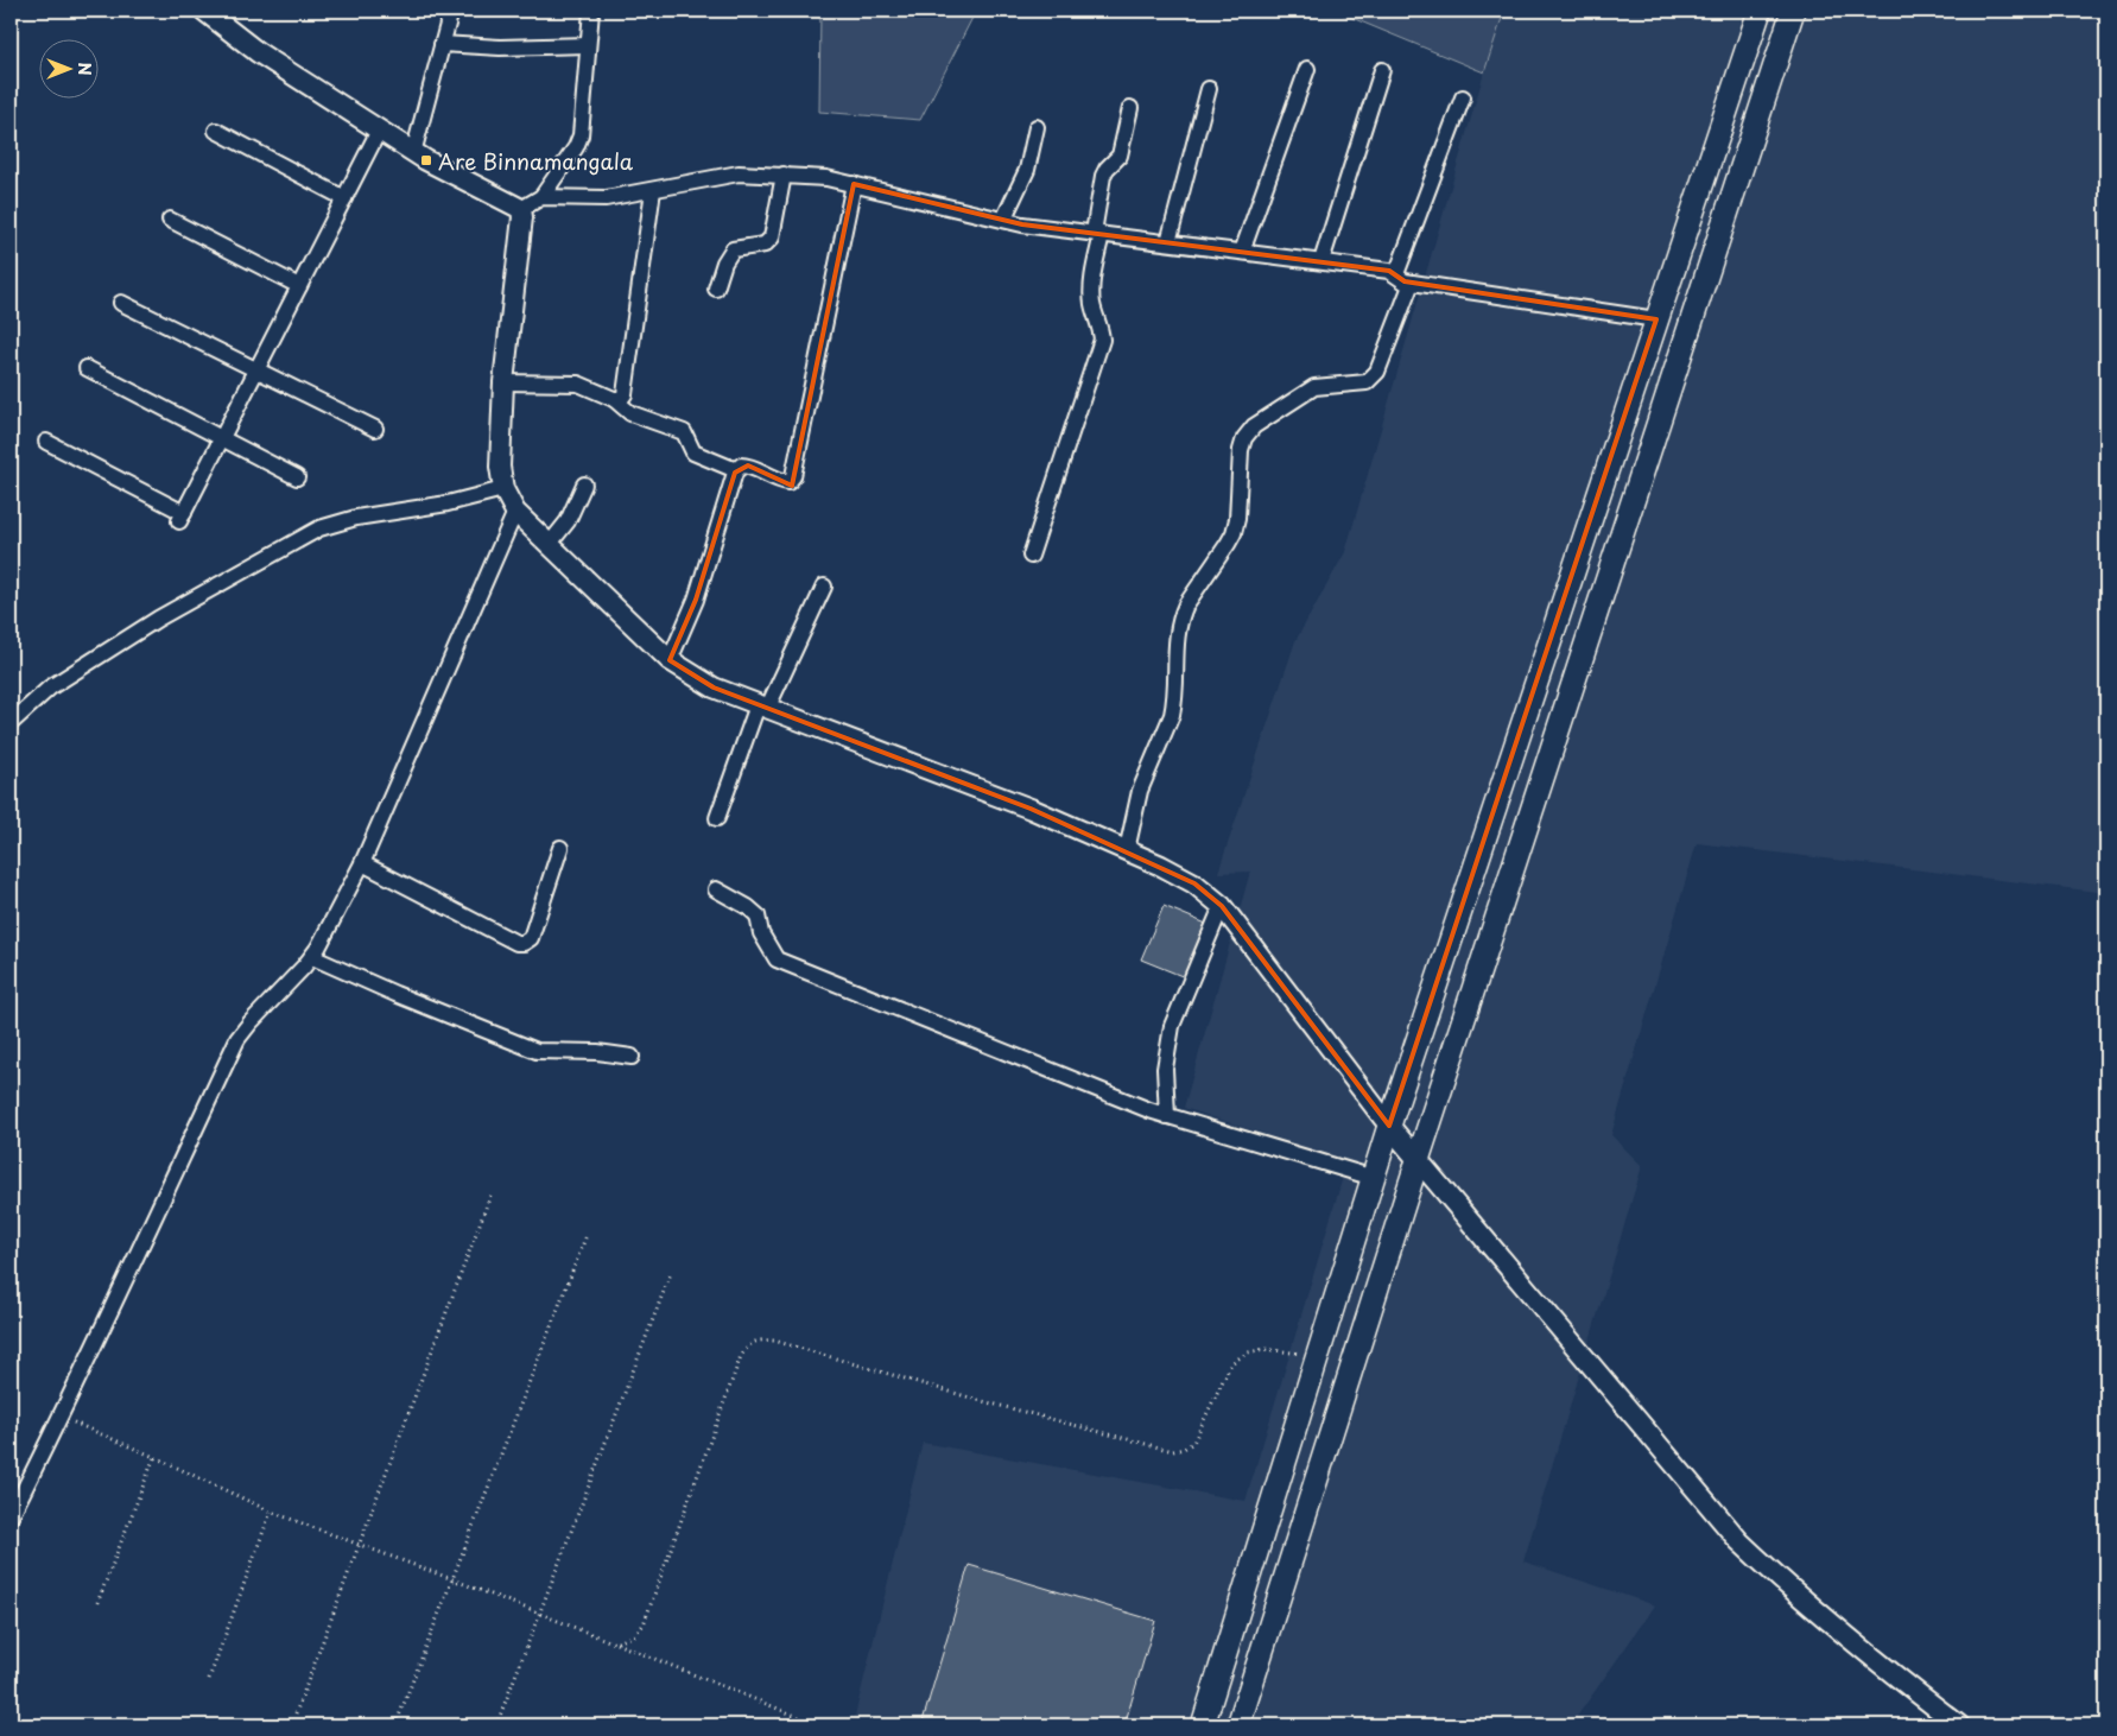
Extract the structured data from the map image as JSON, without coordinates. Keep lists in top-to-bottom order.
{
  "places": {
    "transit": ["Are Binnamangala"]
  },
  "north": "right"
}
